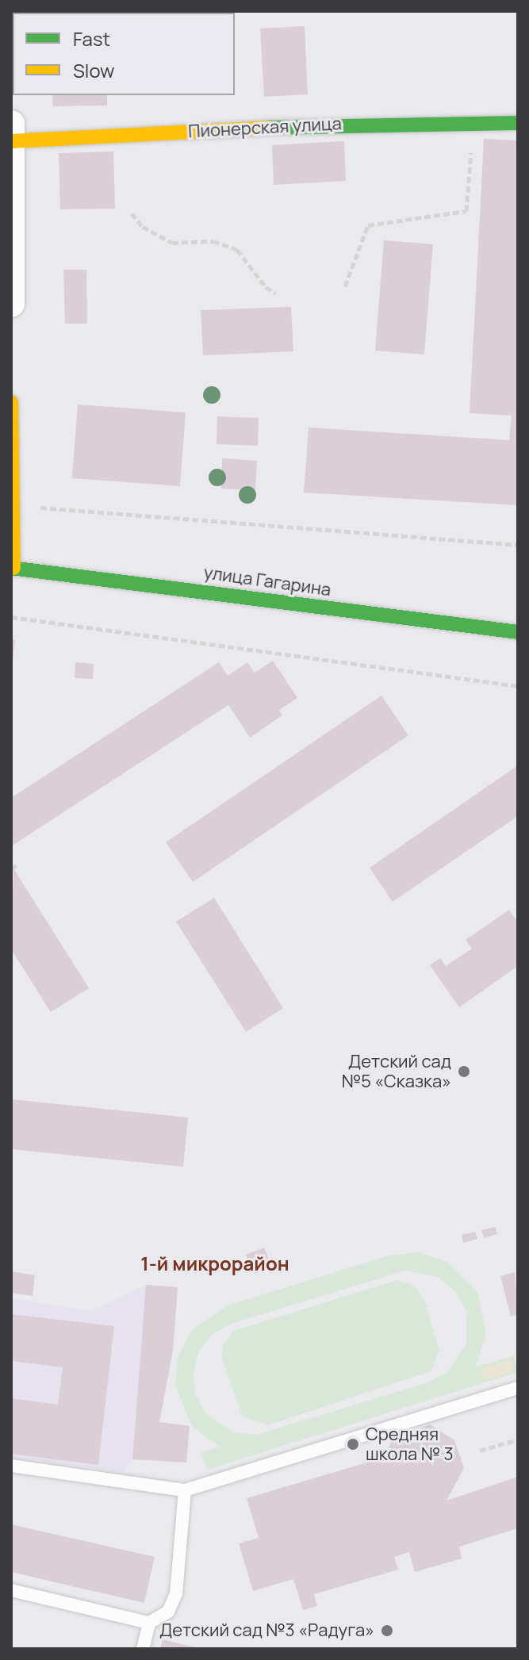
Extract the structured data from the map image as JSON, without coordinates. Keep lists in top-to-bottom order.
{
  "streets": {
    "street": ["Пионерская улица", "улица Гагарина"]
  },
  "districts": ["1-й микрорайон"],
  "places": ["Детский сад №5 «Сказка»", "Средняя школа № 3", "Детский сад №3 «Радуга»"],
  "legend": ["Fast", "Slow"]
}
